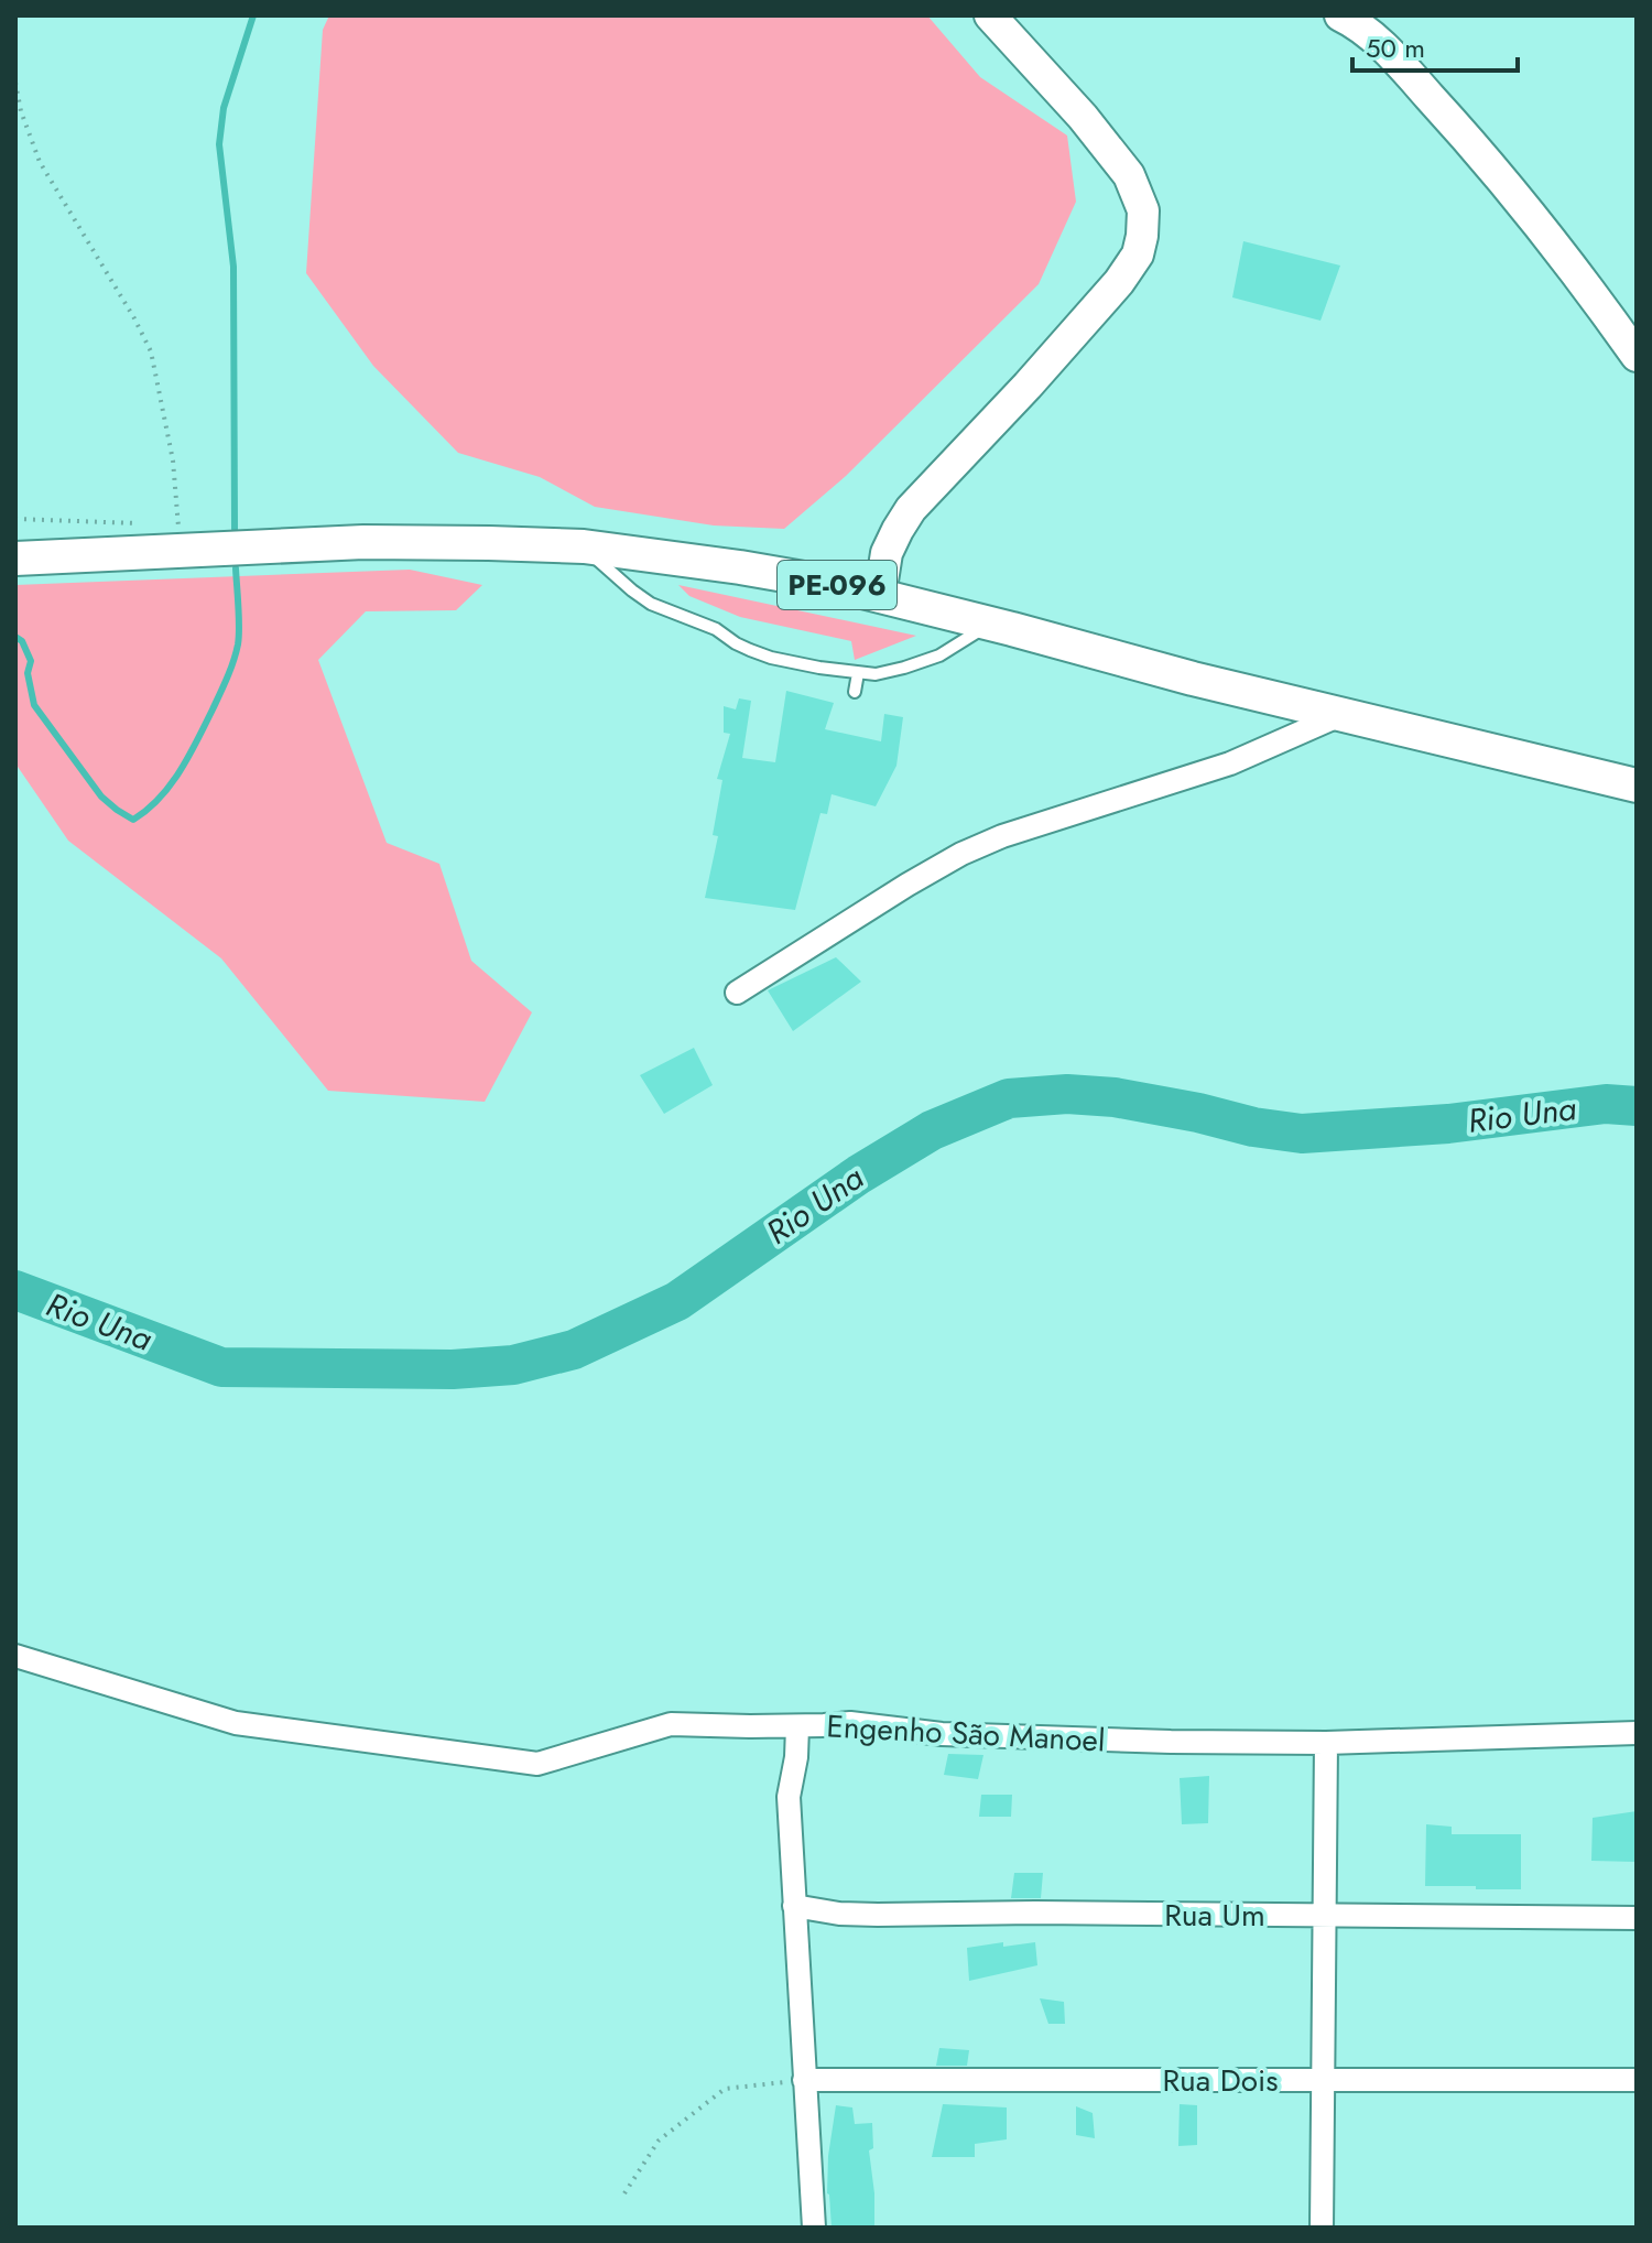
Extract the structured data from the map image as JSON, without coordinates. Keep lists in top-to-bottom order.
{
  "streets": {
    "main road": ["PE-096"],
    "street": ["Engenho São Manoel", "Rua Um", "Rua Dois"]
  },
  "crossings": [
    ["Engenho São Manoel", "Rua Um"],
    ["Engenho São Manoel", "Rua Dois"]
  ],
  "water": ["Rio Una"],
  "scale_bar": "50 m"
}
